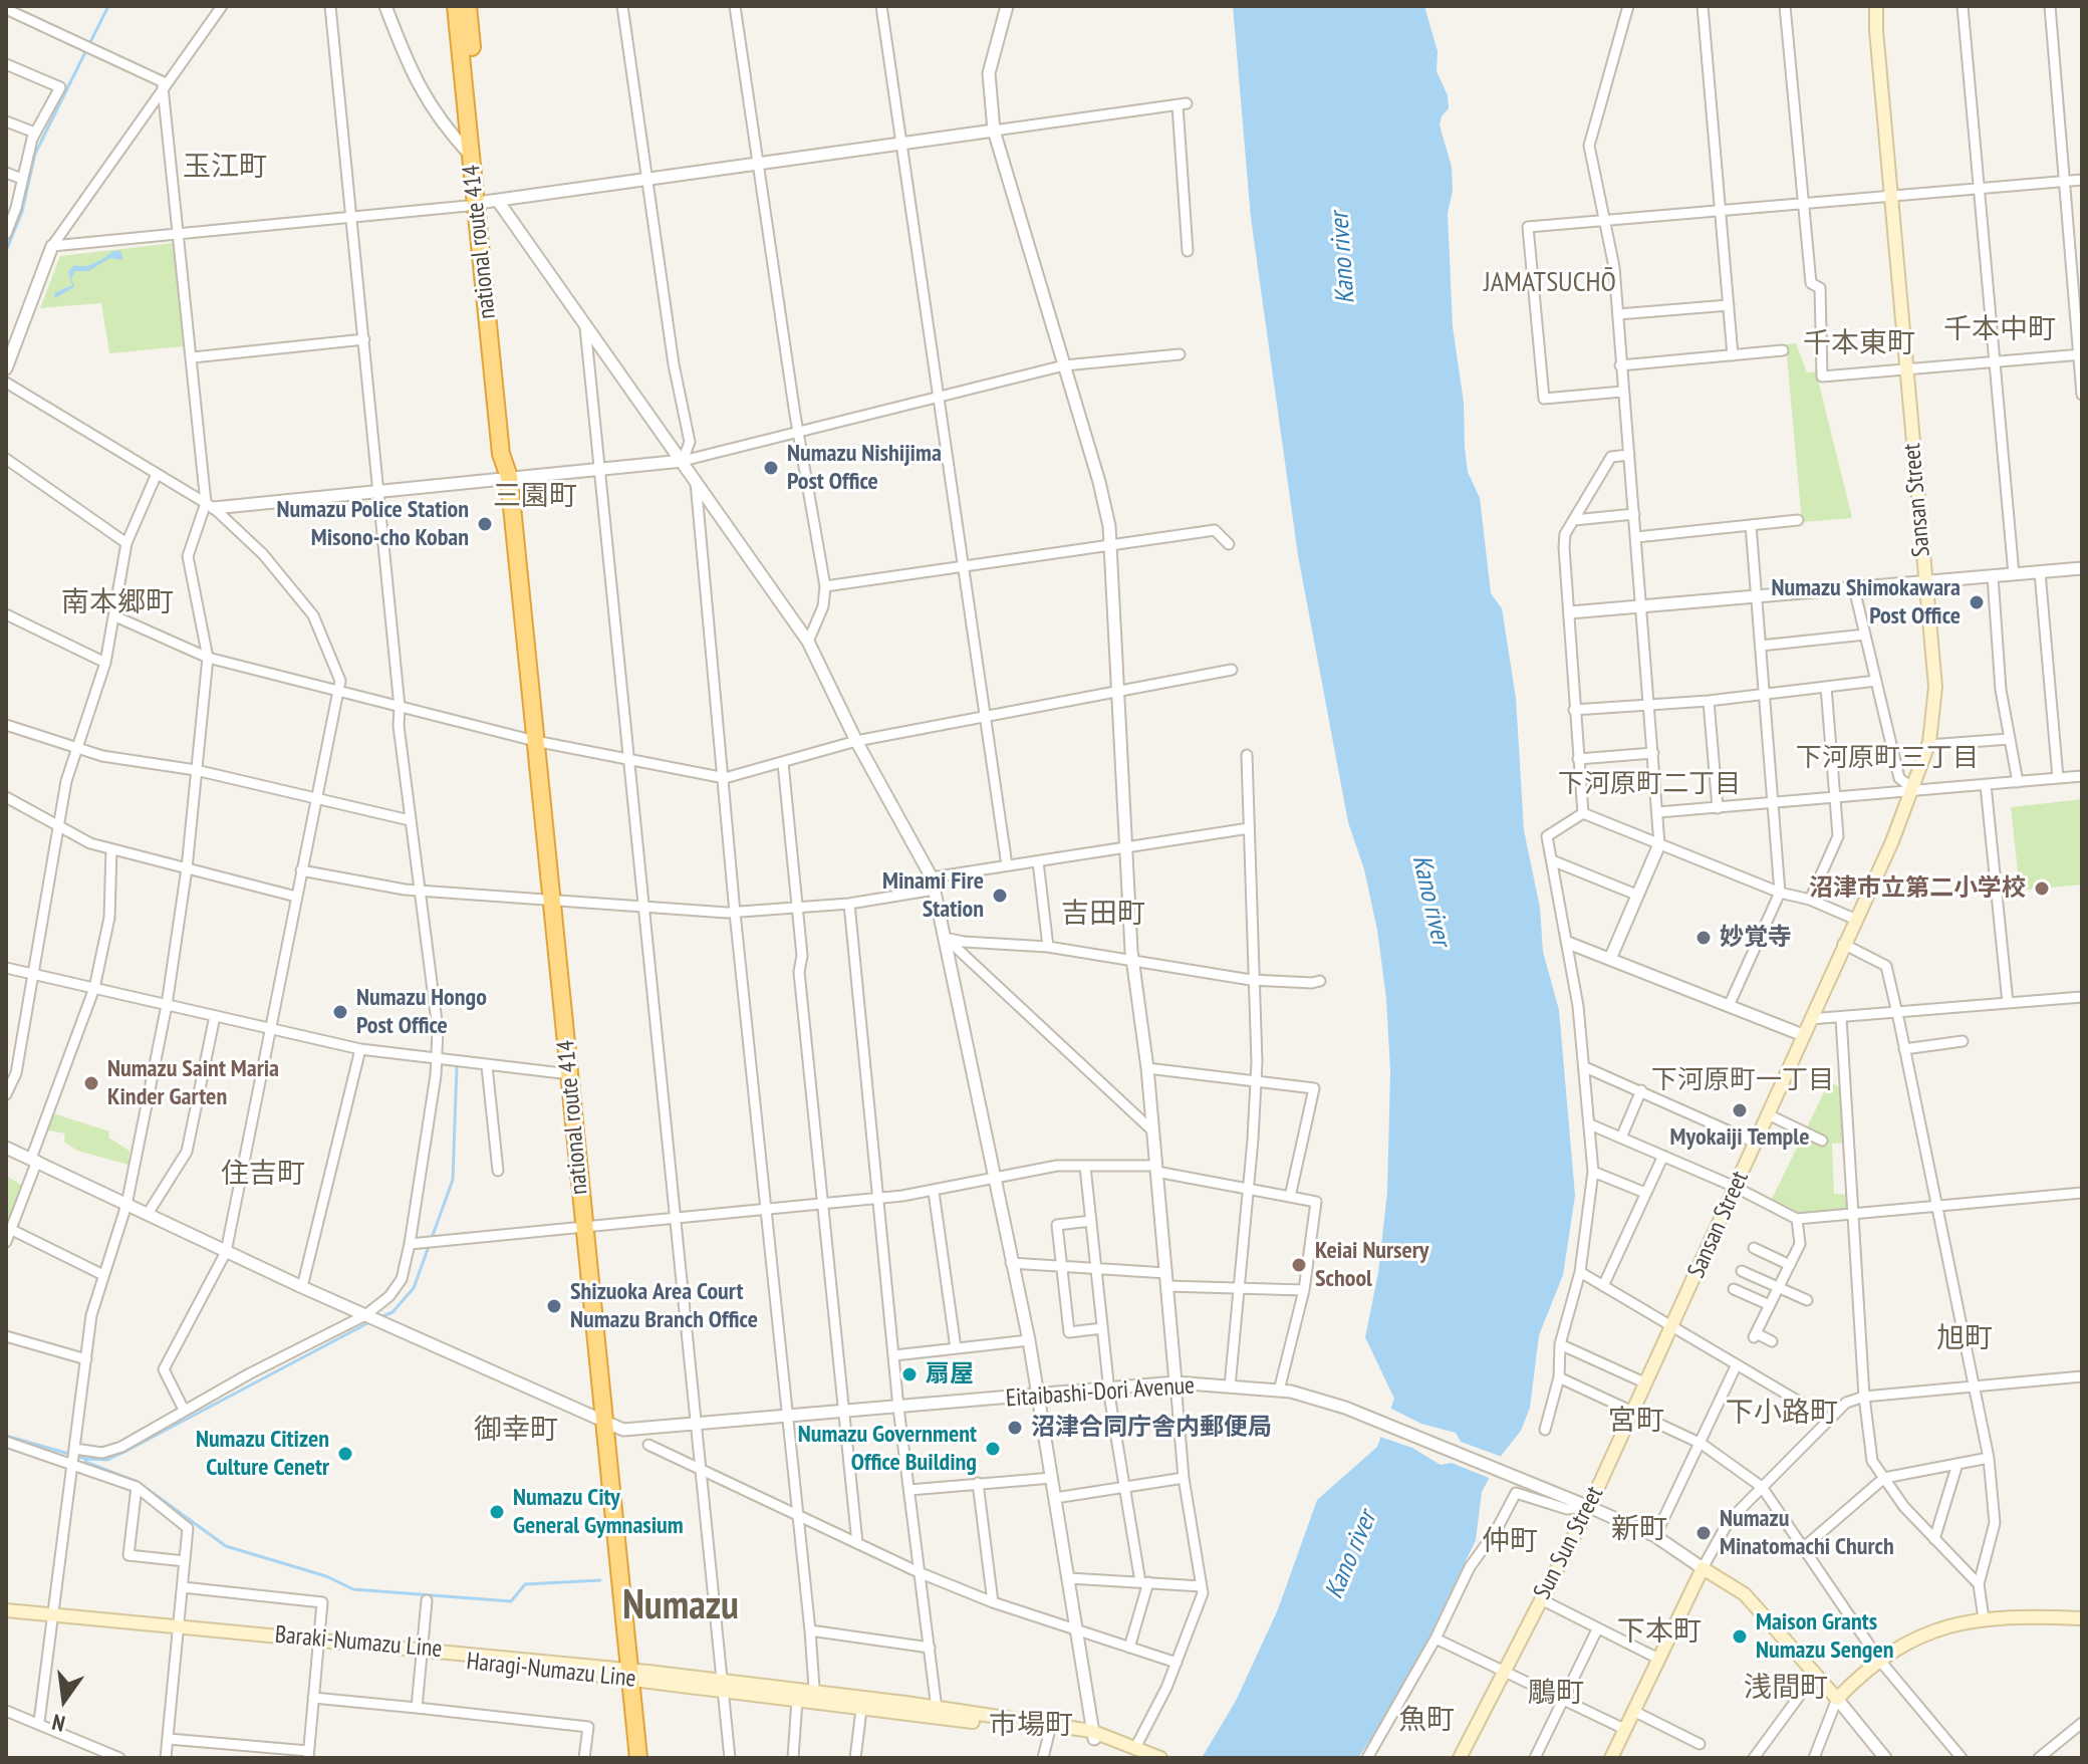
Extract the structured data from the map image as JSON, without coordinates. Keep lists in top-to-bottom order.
{
  "streets": {
    "highway": ["national route 414"],
    "main road": ["Sansan Street", "Sun Sun Street", "Baraki-Numazu Line"],
    "street": ["Eitaibashi-Dori Avenue"]
  },
  "crossings": [
    ["national route 414", "Eitaibashi-Dori Avenue"],
    ["national route 414", "Baraki-Numazu Line"],
    ["Sansan Street", "Sun Sun Street"],
    ["Eitaibashi-Dori Avenue", "Sun Sun Street"]
  ],
  "districts": [
    "玉江町",
    "JAMATSUCHŌ",
    "千本中町",
    "千本東町",
    "三園町",
    "南本郷町",
    "下河原町三丁目",
    "下河原町二丁目",
    "吉田町",
    "下河原町一丁目",
    "住吉町",
    "旭町",
    "下小路町",
    "宮町",
    "御幸町",
    "新町",
    "仲町",
    "Numazu",
    "下本町",
    "浅間町",
    "鵰町",
    "魚町",
    "市場町"
  ],
  "water": ["Kano river"],
  "places": [
    "Numazu Nishijima Post Office",
    "Numazu Police Station Misono-cho Koban",
    "Numazu Shimokawara Post Office",
    "沼津市立第二小学校",
    "Minami Fire Station",
    "妙覚寺",
    "Numazu Hongo Post Office",
    "Numazu Saint Maria Kinder Garten",
    "Myokaiji Temple",
    "Keiai Nursery School",
    "Shizuoka Area Court Numazu Branch Office",
    "扇屋",
    "沼津合同庁舎内郵便局",
    "Numazu Government Office Building",
    "Numazu Citizen Culture Cenetr",
    "Numazu City General Gymnasium",
    "Numazu Minatomachi Church",
    "Maison Grants Numazu Sengen"
  ],
  "north": "bottom"
}
